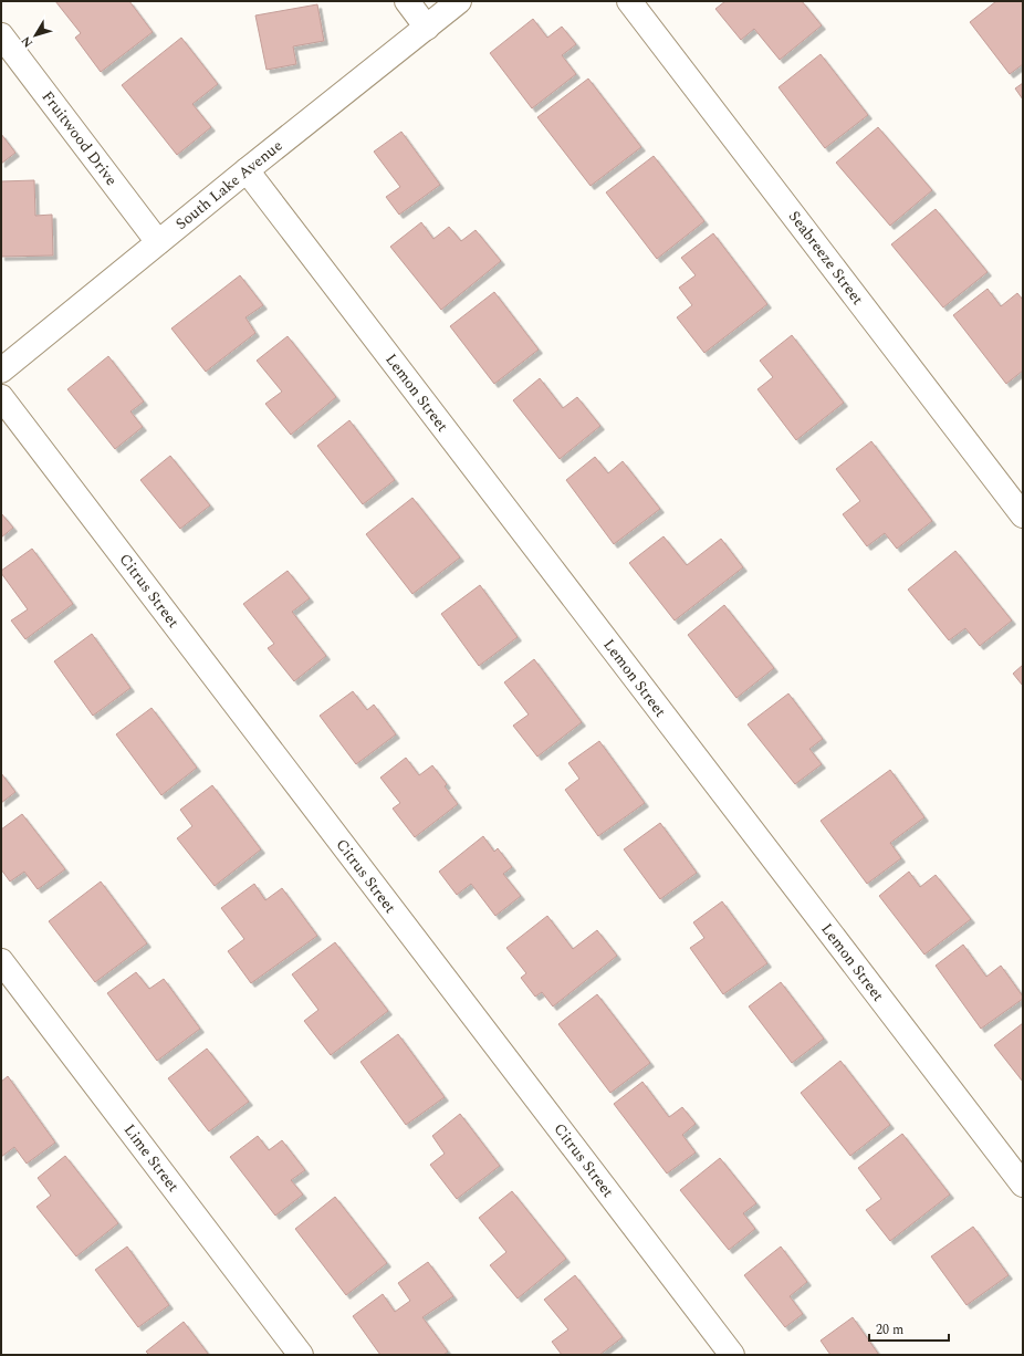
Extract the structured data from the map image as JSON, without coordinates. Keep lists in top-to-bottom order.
{
  "streets": {
    "street": [
      "Fruitwood Drive",
      "South Lake Avenue",
      "Seabreeze Street",
      "Lemon Street",
      "Citrus Street",
      "Lime Street"
    ]
  },
  "crossings": [
    ["Fruitwood Drive", "South Lake Avenue"],
    ["South Lake Avenue", "Lemon Street"]
  ],
  "scale_bar": "20 m",
  "north": "bottom left"
}
